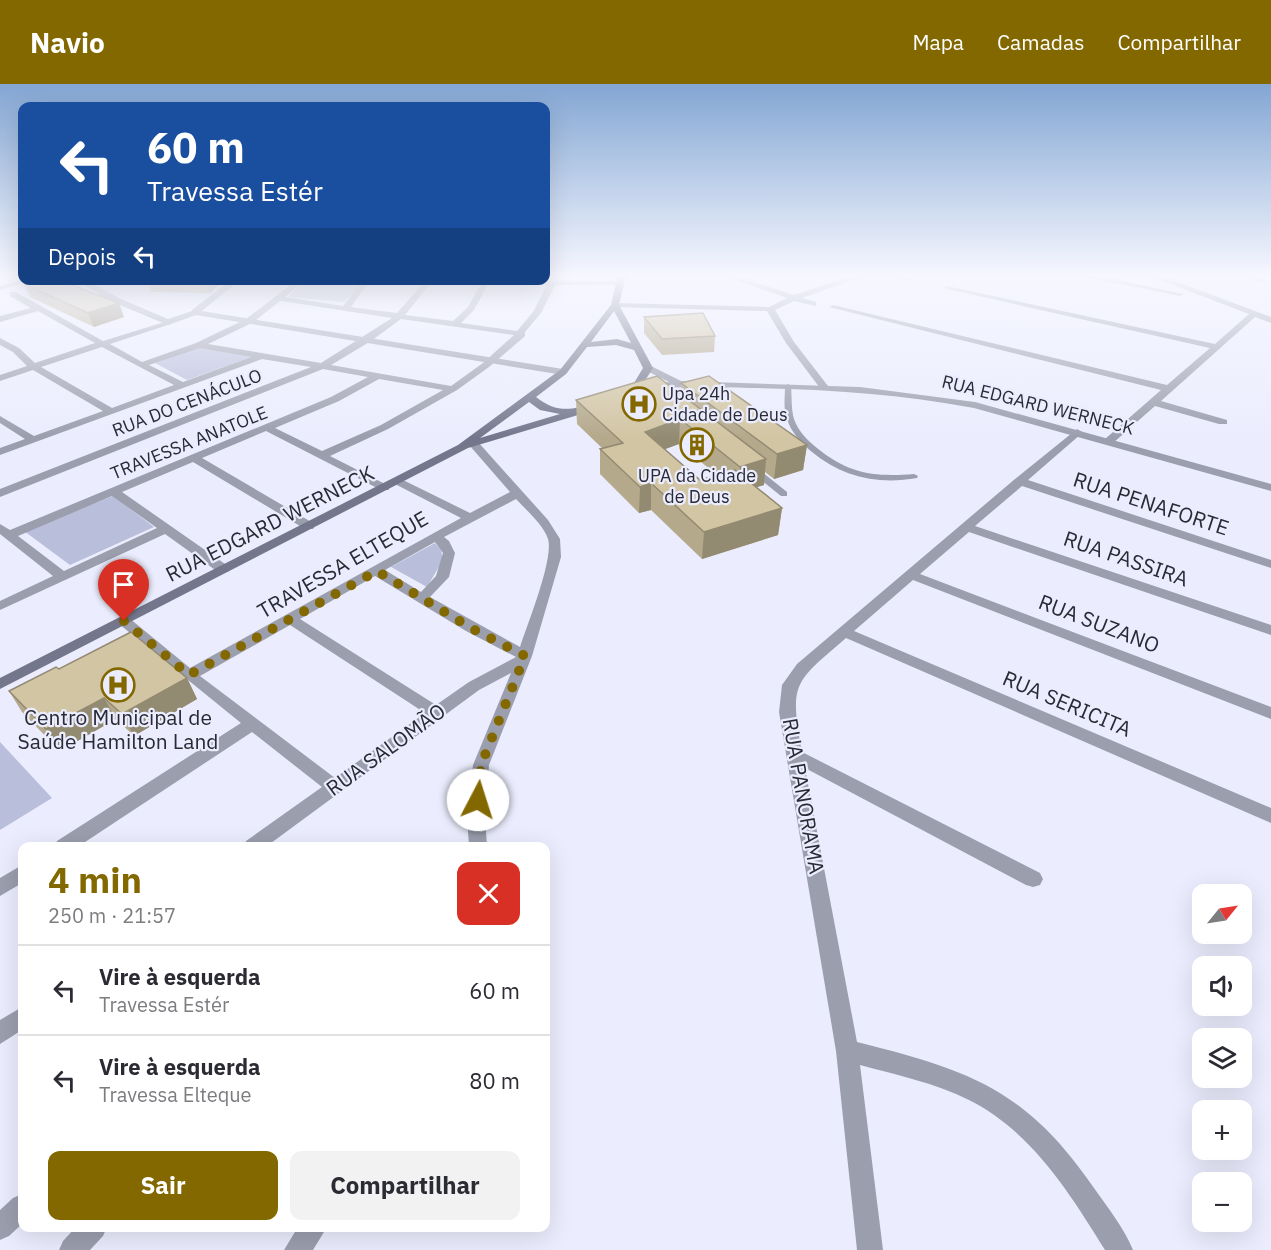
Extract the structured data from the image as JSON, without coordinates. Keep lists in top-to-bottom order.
{
  "streets": {
    "main road": ["RUA EDGARD WERNECK"],
    "street": [
      "RUA DO CENÁCULO",
      "TRAVESSA ANATOLE",
      "RUA PENAFORTE",
      "RUA PASSIRA",
      "TRAVESSA ELTEQUE",
      "RUA SUZANO",
      "RUA SERICITA",
      "RUA SALOMÃO",
      "RUA PANORAMA"
    ]
  },
  "crossings": [
    ["RUA EDGARD WERNECK", "RUA PANORAMA"],
    ["RUA PENAFORTE", "RUA PANORAMA"],
    ["RUA PASSIRA", "RUA PANORAMA"],
    ["RUA SUZANO", "RUA PANORAMA"],
    ["RUA SERICITA", "RUA PANORAMA"]
  ],
  "places": {
    "hospital": ["Upa 24h Cidade de Deus", "Centro Municipal de Saúde Hamilton Land"],
    "building": ["UPA da Cidade de Deus"]
  },
  "north": "top right",
  "page": {
    "header": "Navio",
    "nav": ["Mapa", "Camadas", "Compartilhar"],
    "turn": ["60 m", "Travessa Estér"],
    "then": "Depois",
    "heading": ["4 min", "250 m · 21:57"],
    "map_buttons": ["+", "−"],
    "list": [
      {
        "name": "Vire à esquerda",
        "note": "Travessa Estér",
        "value": "60 m"
      },
      {
        "name": "Vire à esquerda",
        "note": "Travessa Elteque",
        "value": "80 m"
      }
    ],
    "buttons": ["Sair", "Compartilhar"]
  }
}
